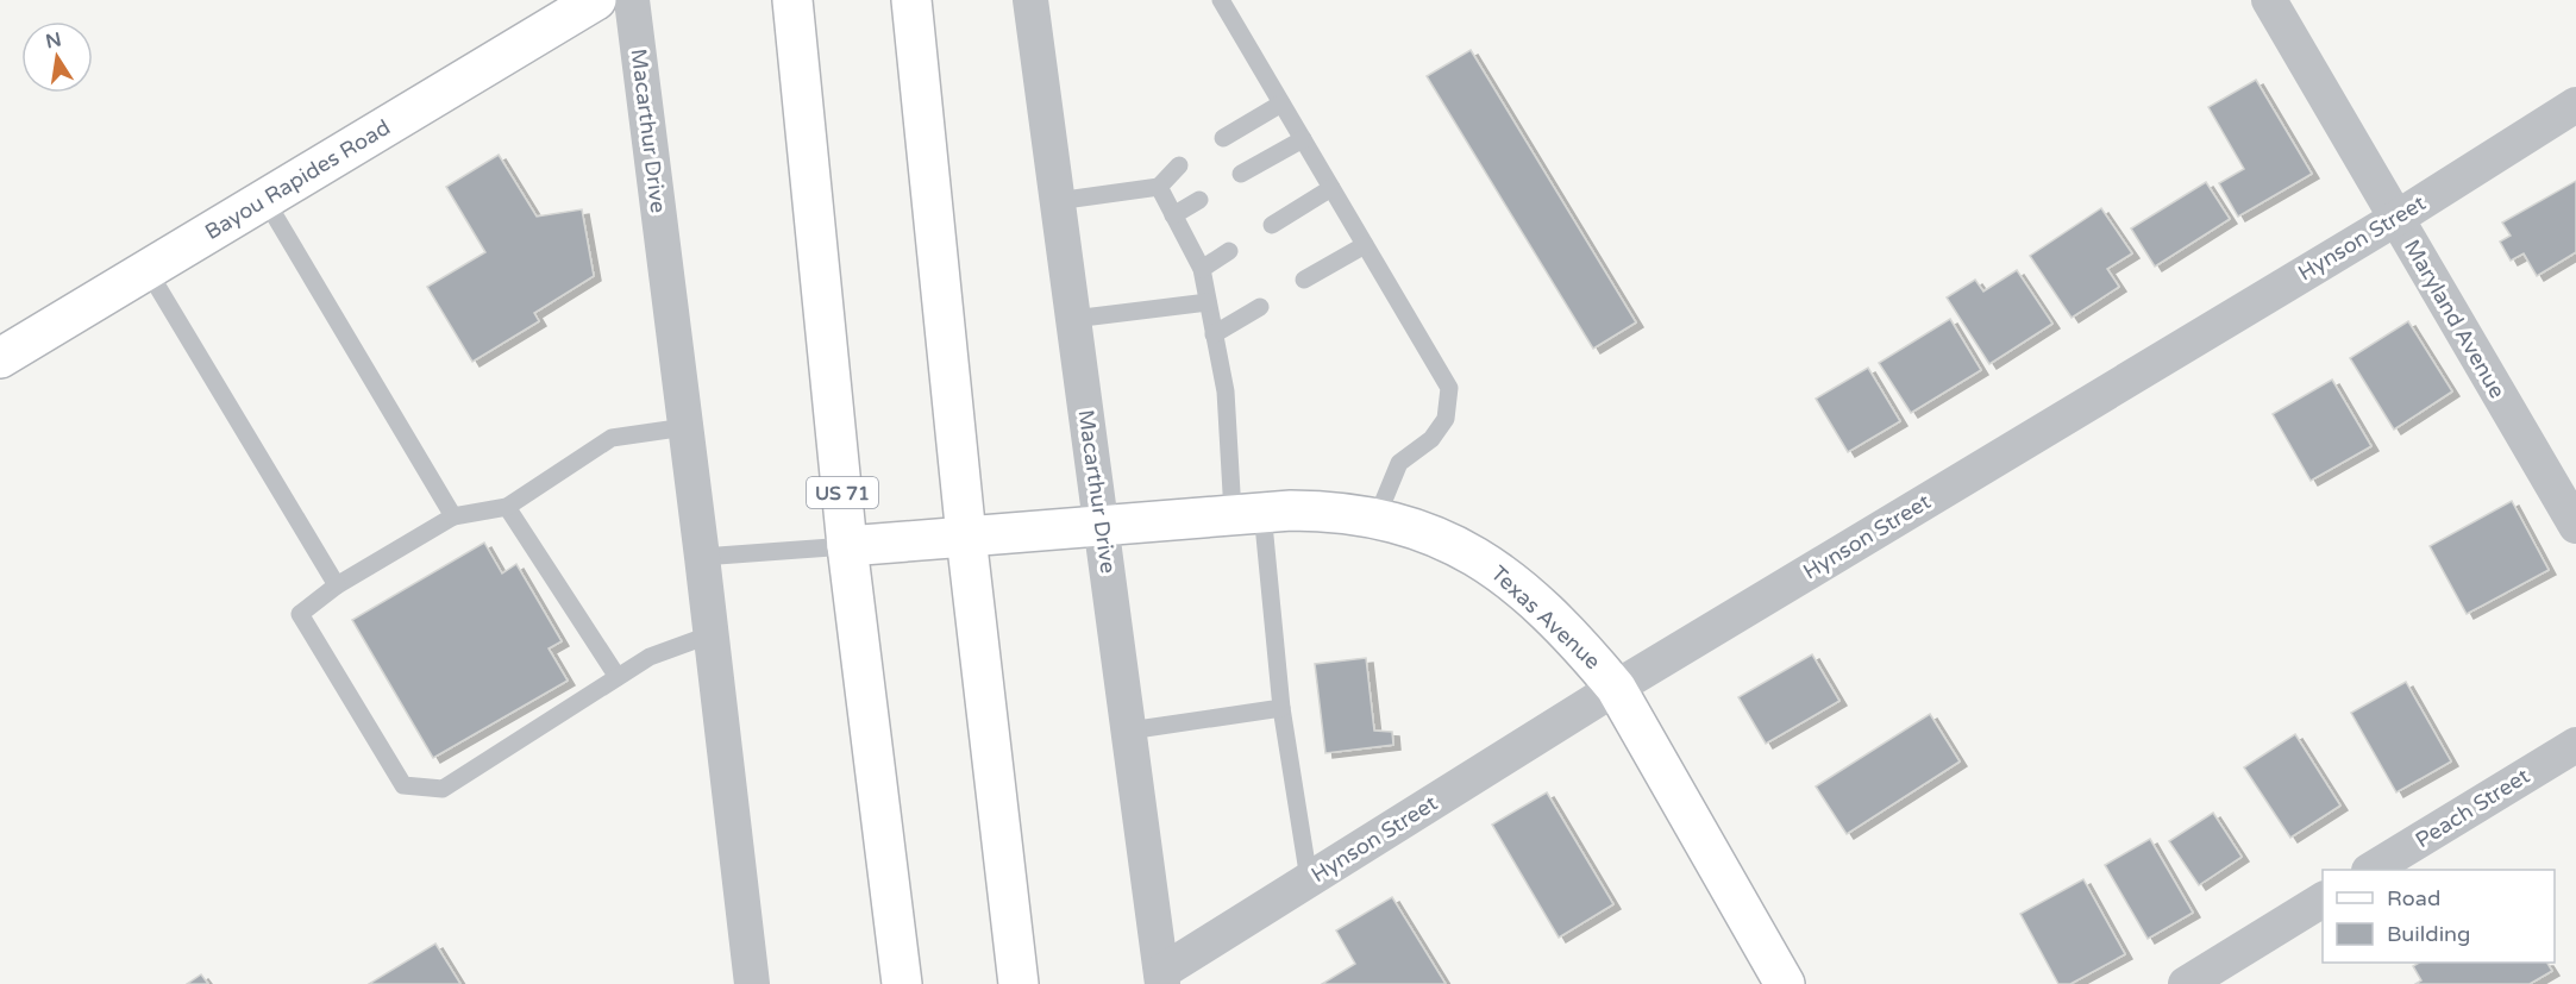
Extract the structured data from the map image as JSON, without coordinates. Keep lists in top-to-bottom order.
{
  "streets": {
    "main road": ["Bayou Rapides Road", "US 71", "Texas Avenue"],
    "street": [
      "Macarthur Drive",
      "Hynson Street",
      "Maryland Avenue",
      "Peach Street"
    ]
  },
  "crossings": [
    ["Macarthur Drive", "Hynson Street"],
    ["Macarthur Drive", "Texas Avenue"],
    ["Hynson Street", "Maryland Avenue"],
    ["Hynson Street", "Texas Avenue"],
    ["US 71", "Texas Avenue"]
  ],
  "legend": ["Road", "Building"],
  "north": "top"
}
